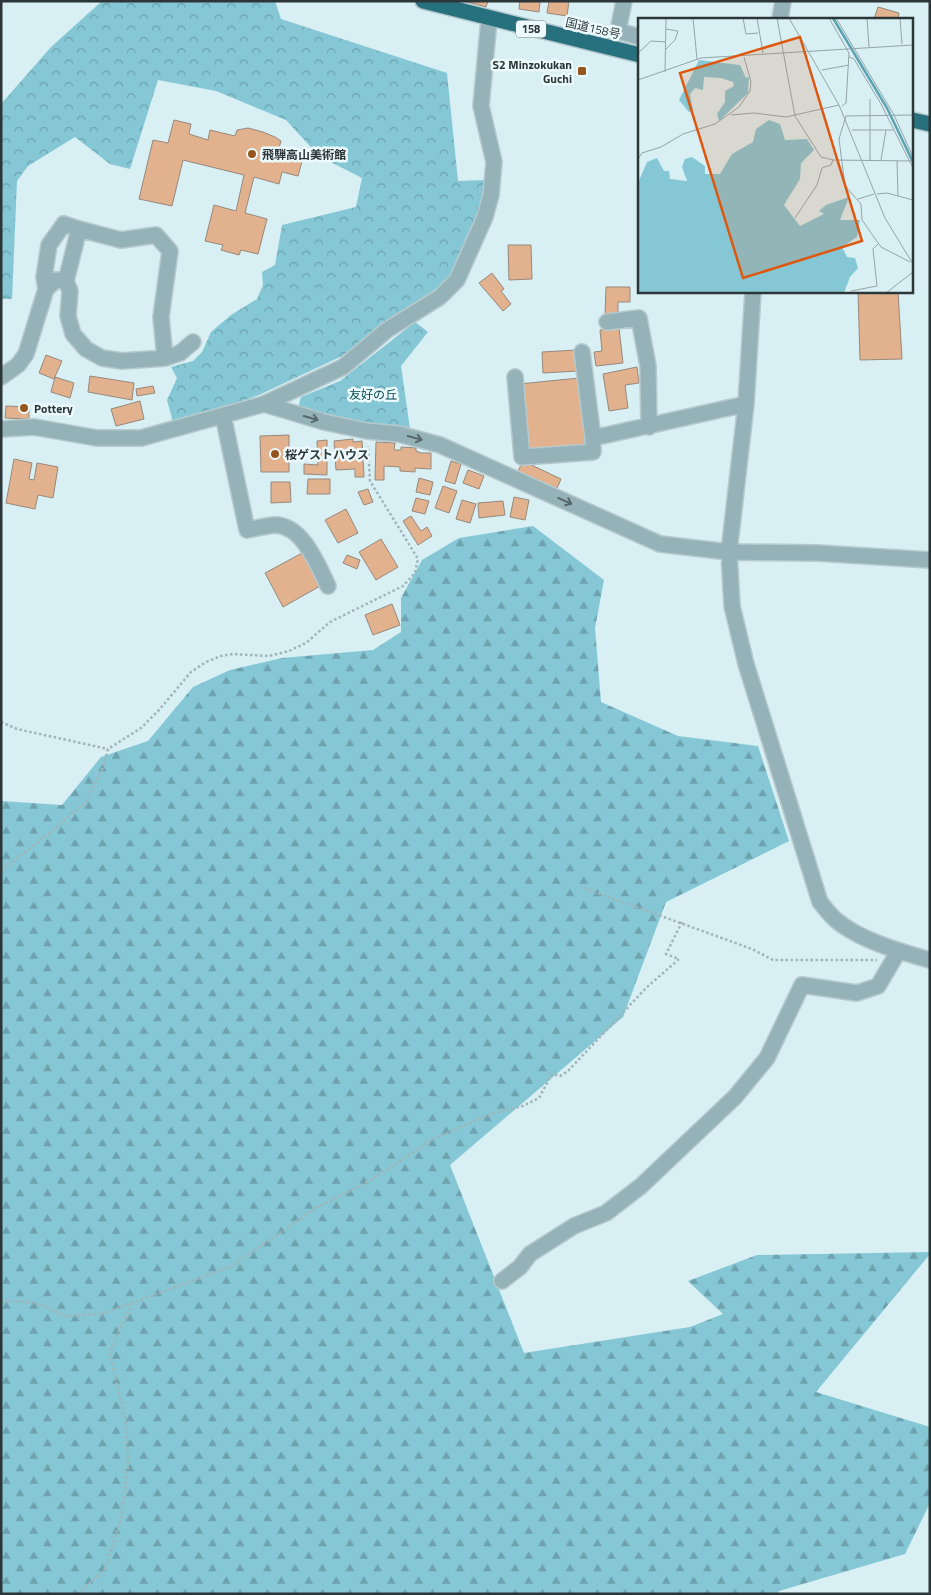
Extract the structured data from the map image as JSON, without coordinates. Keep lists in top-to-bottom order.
{
  "streets": {
    "highway": ["国道158号", "158"]
  },
  "parks": ["友好の丘"],
  "places": {
    "transit": ["S2 Minzokukan Guchi"],
    "other": ["飛騨高山美術館", "Pottery", "桜ゲストハウス"]
  }
}
